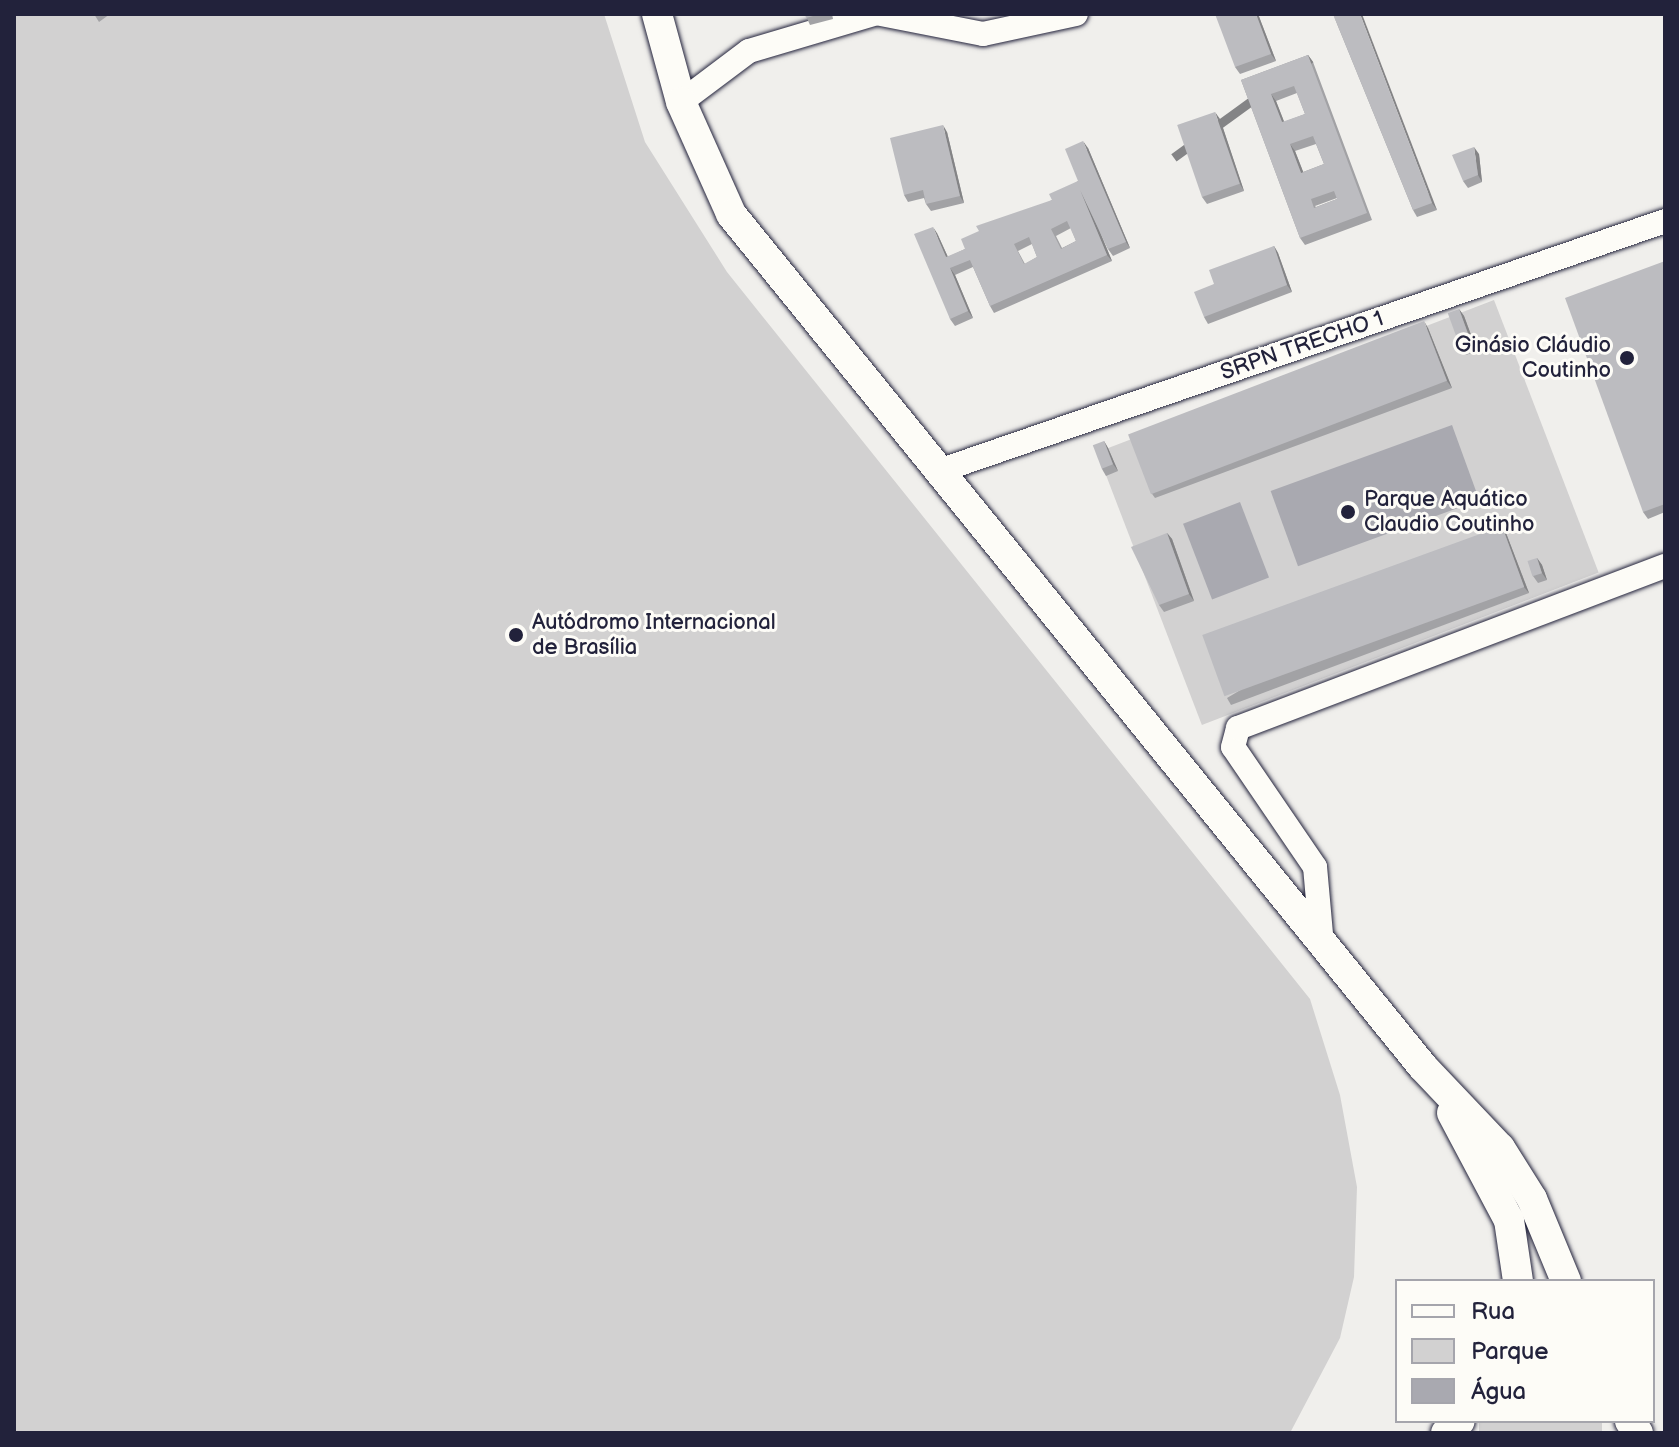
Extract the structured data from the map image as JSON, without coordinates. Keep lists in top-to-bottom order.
{
  "streets": {
    "lane": ["SRPN TRECHO 1"]
  },
  "places": ["Ginásio Cláudio Coutinho", "Parque Aquático Claudio Coutinho", "Autódromo Internacional de Brasília"],
  "legend": ["Rua", "Parque", "Água"]
}
